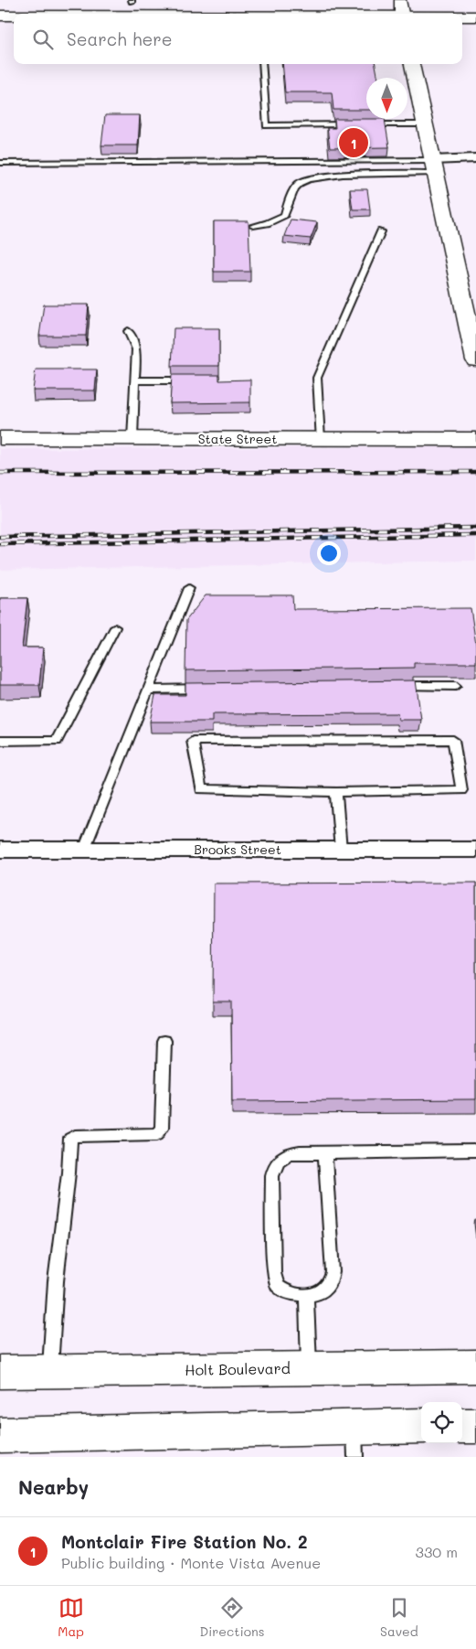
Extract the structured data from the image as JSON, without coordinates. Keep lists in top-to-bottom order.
{
  "streets": {
    "main road": ["State Street", "Holt Boulevard"],
    "street": ["Brooks Street"]
  },
  "north": "bottom",
  "page": {
    "search": "Search here",
    "pins": "1",
    "heading": "Nearby",
    "list": [
      {
        "mark": "1",
        "name": "Montclair Fire Station No. 2",
        "note": "Public building · Monte Vista Avenue",
        "value": "330 m"
      }
    ],
    "nav": ["Map", "Directions", "Saved"]
  }
}
